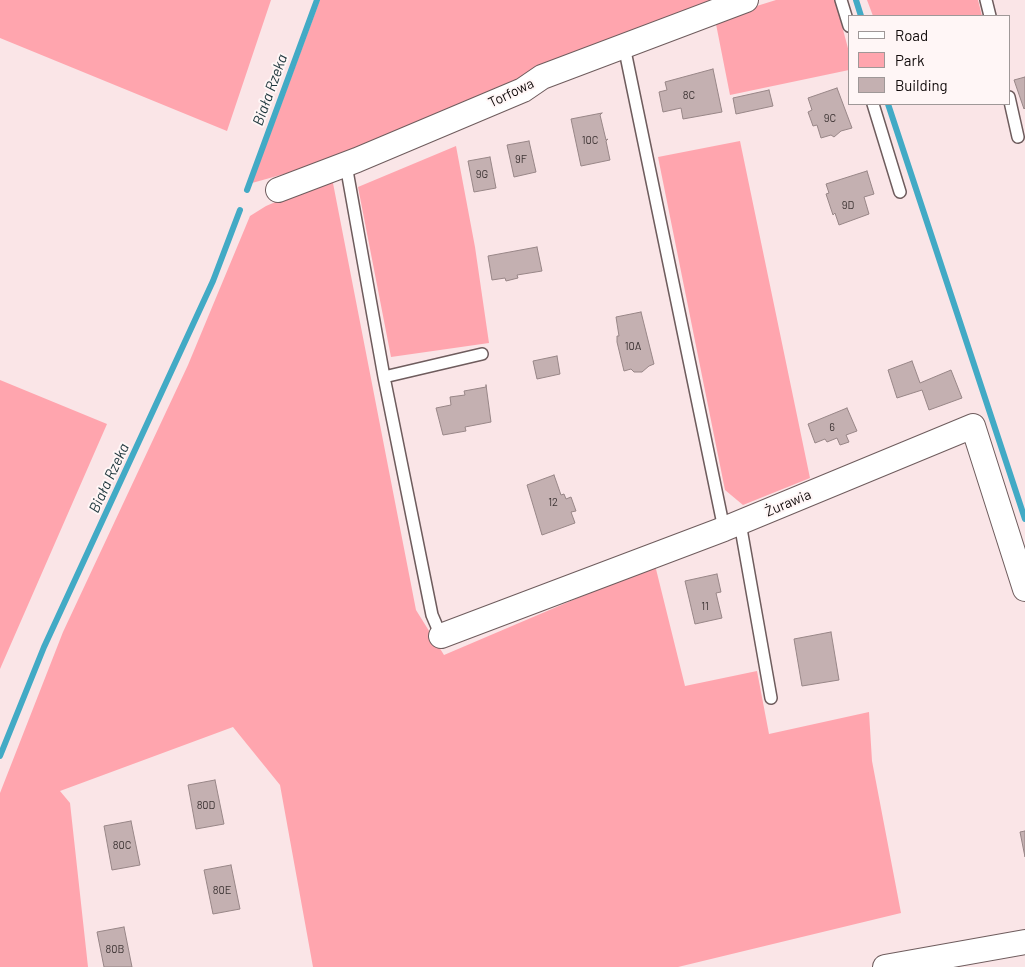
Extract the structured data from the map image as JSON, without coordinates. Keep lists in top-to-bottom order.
{
  "streets": {
    "street": ["Torfowa", "Żurawia"]
  },
  "water": ["Biała Rzeka"],
  "house_numbers": [
    "8C",
    "9C",
    "10C",
    "9F",
    "9G",
    "9D",
    "10A",
    "6",
    "12",
    "11",
    "80D",
    "80C",
    "80E",
    "80B"
  ],
  "legend": ["Road", "Park", "Building"]
}
